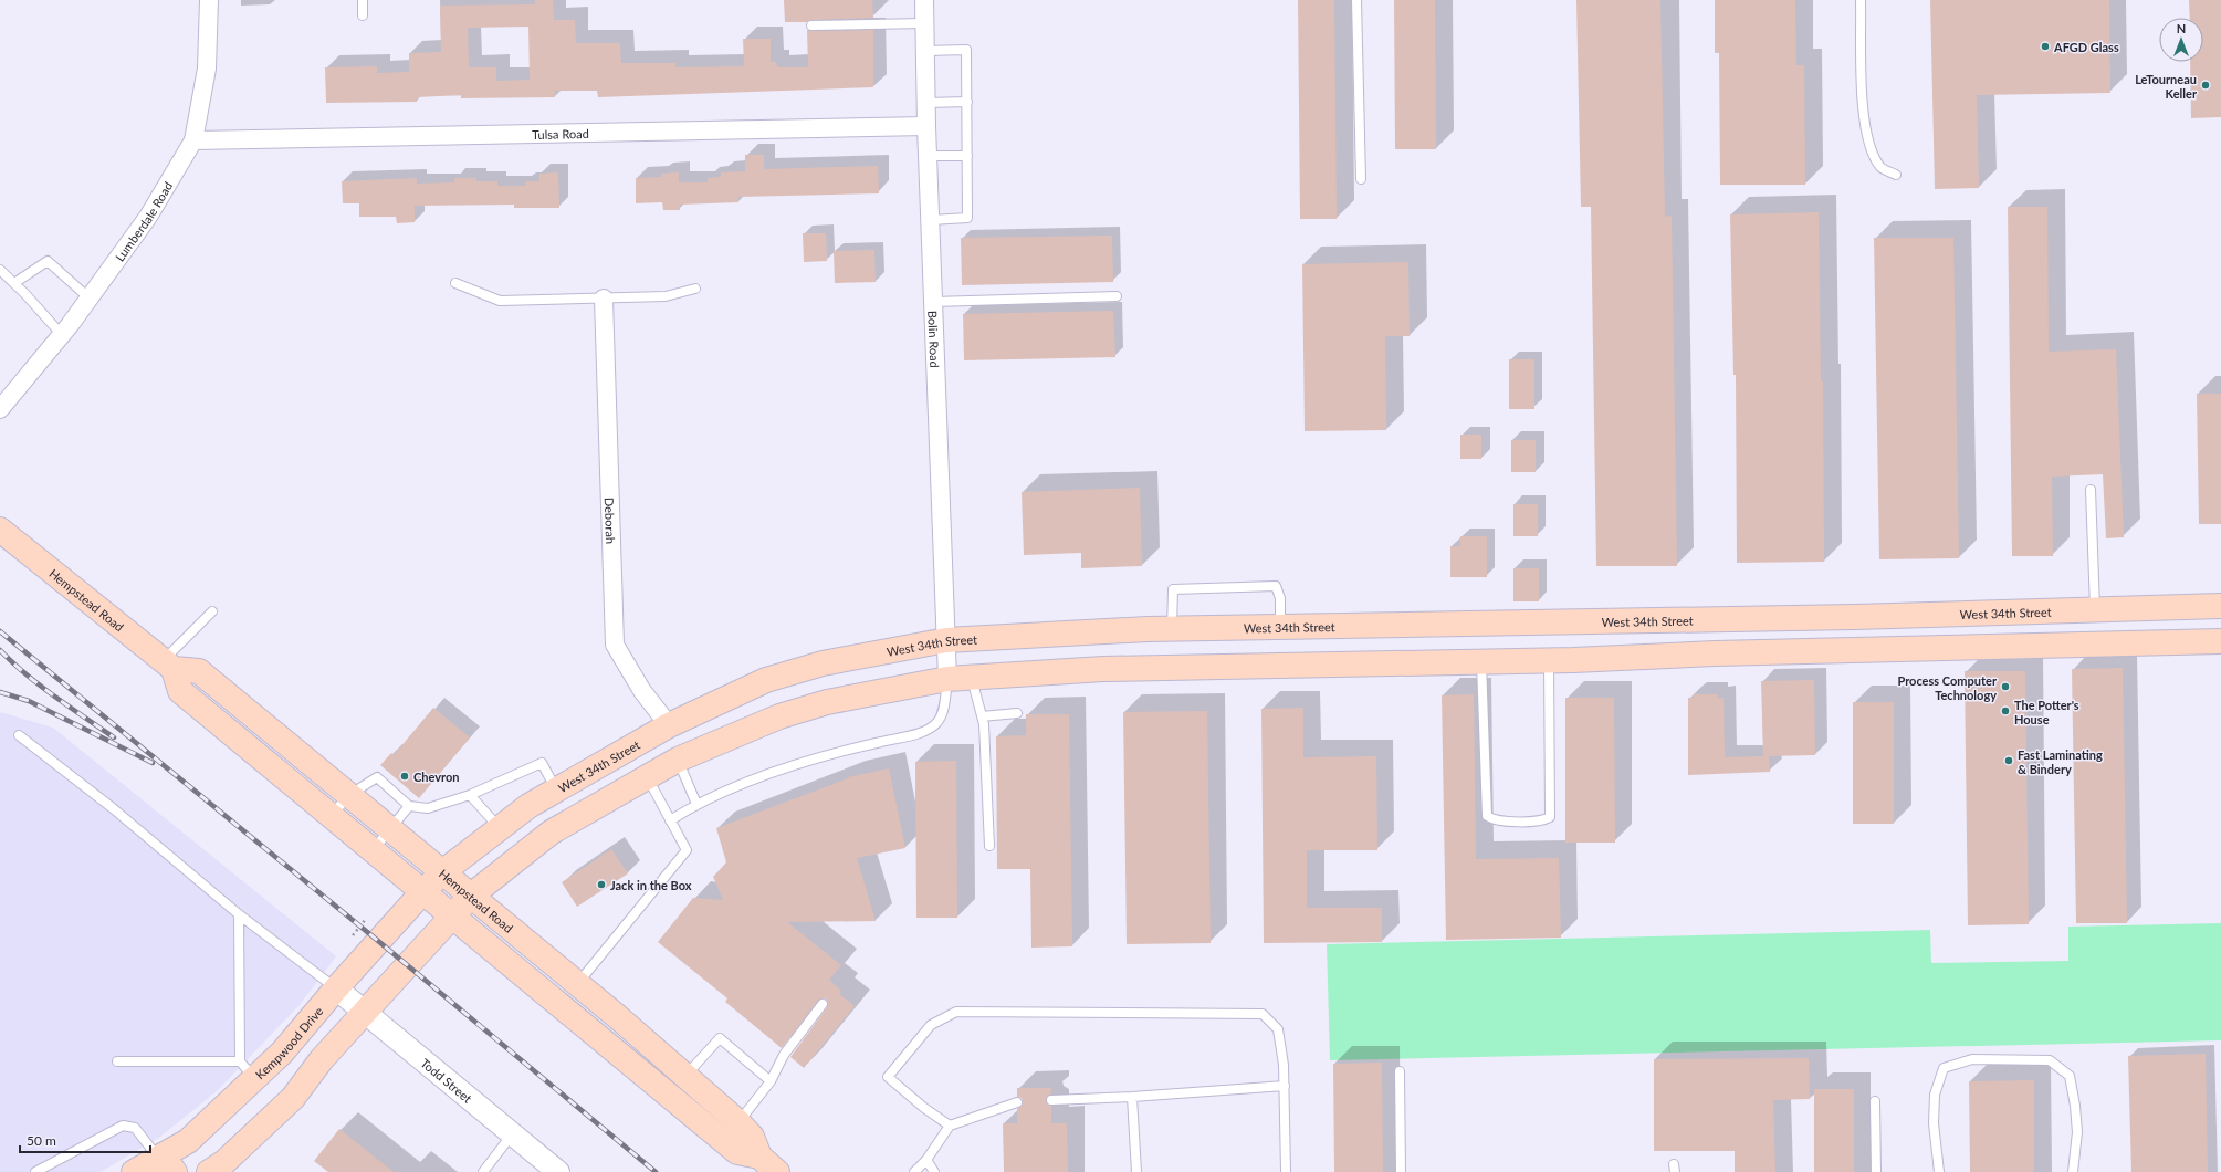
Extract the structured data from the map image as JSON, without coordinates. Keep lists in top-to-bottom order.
{
  "streets": {
    "main road": ["Hempstead Road", "West 34th Street", "Kempwood Drive"],
    "street": [
      "Tulsa Road",
      "Lumberdale Road",
      "Bolin Road",
      "Deborah",
      "Todd Street"
    ]
  },
  "crossings": [
    ["Tulsa Road", "Lumberdale Road"],
    ["Tulsa Road", "Bolin Road"],
    ["Bolin Road", "West 34th Street"],
    ["Deborah", "West 34th Street"],
    ["Hempstead Road", "West 34th Street"],
    ["Hempstead Road", "Kempwood Drive"],
    ["West 34th Street", "Kempwood Drive"],
    ["Kempwood Drive", "Todd Street"]
  ],
  "places": [
    "AFGD Glass",
    "LeTourneau Keller",
    "Process Computer Technology",
    "The Potter's House",
    "Fast Laminating & Bindery",
    "Chevron",
    "Jack in the Box"
  ],
  "scale_bar": "50 m",
  "north": "top"
}
